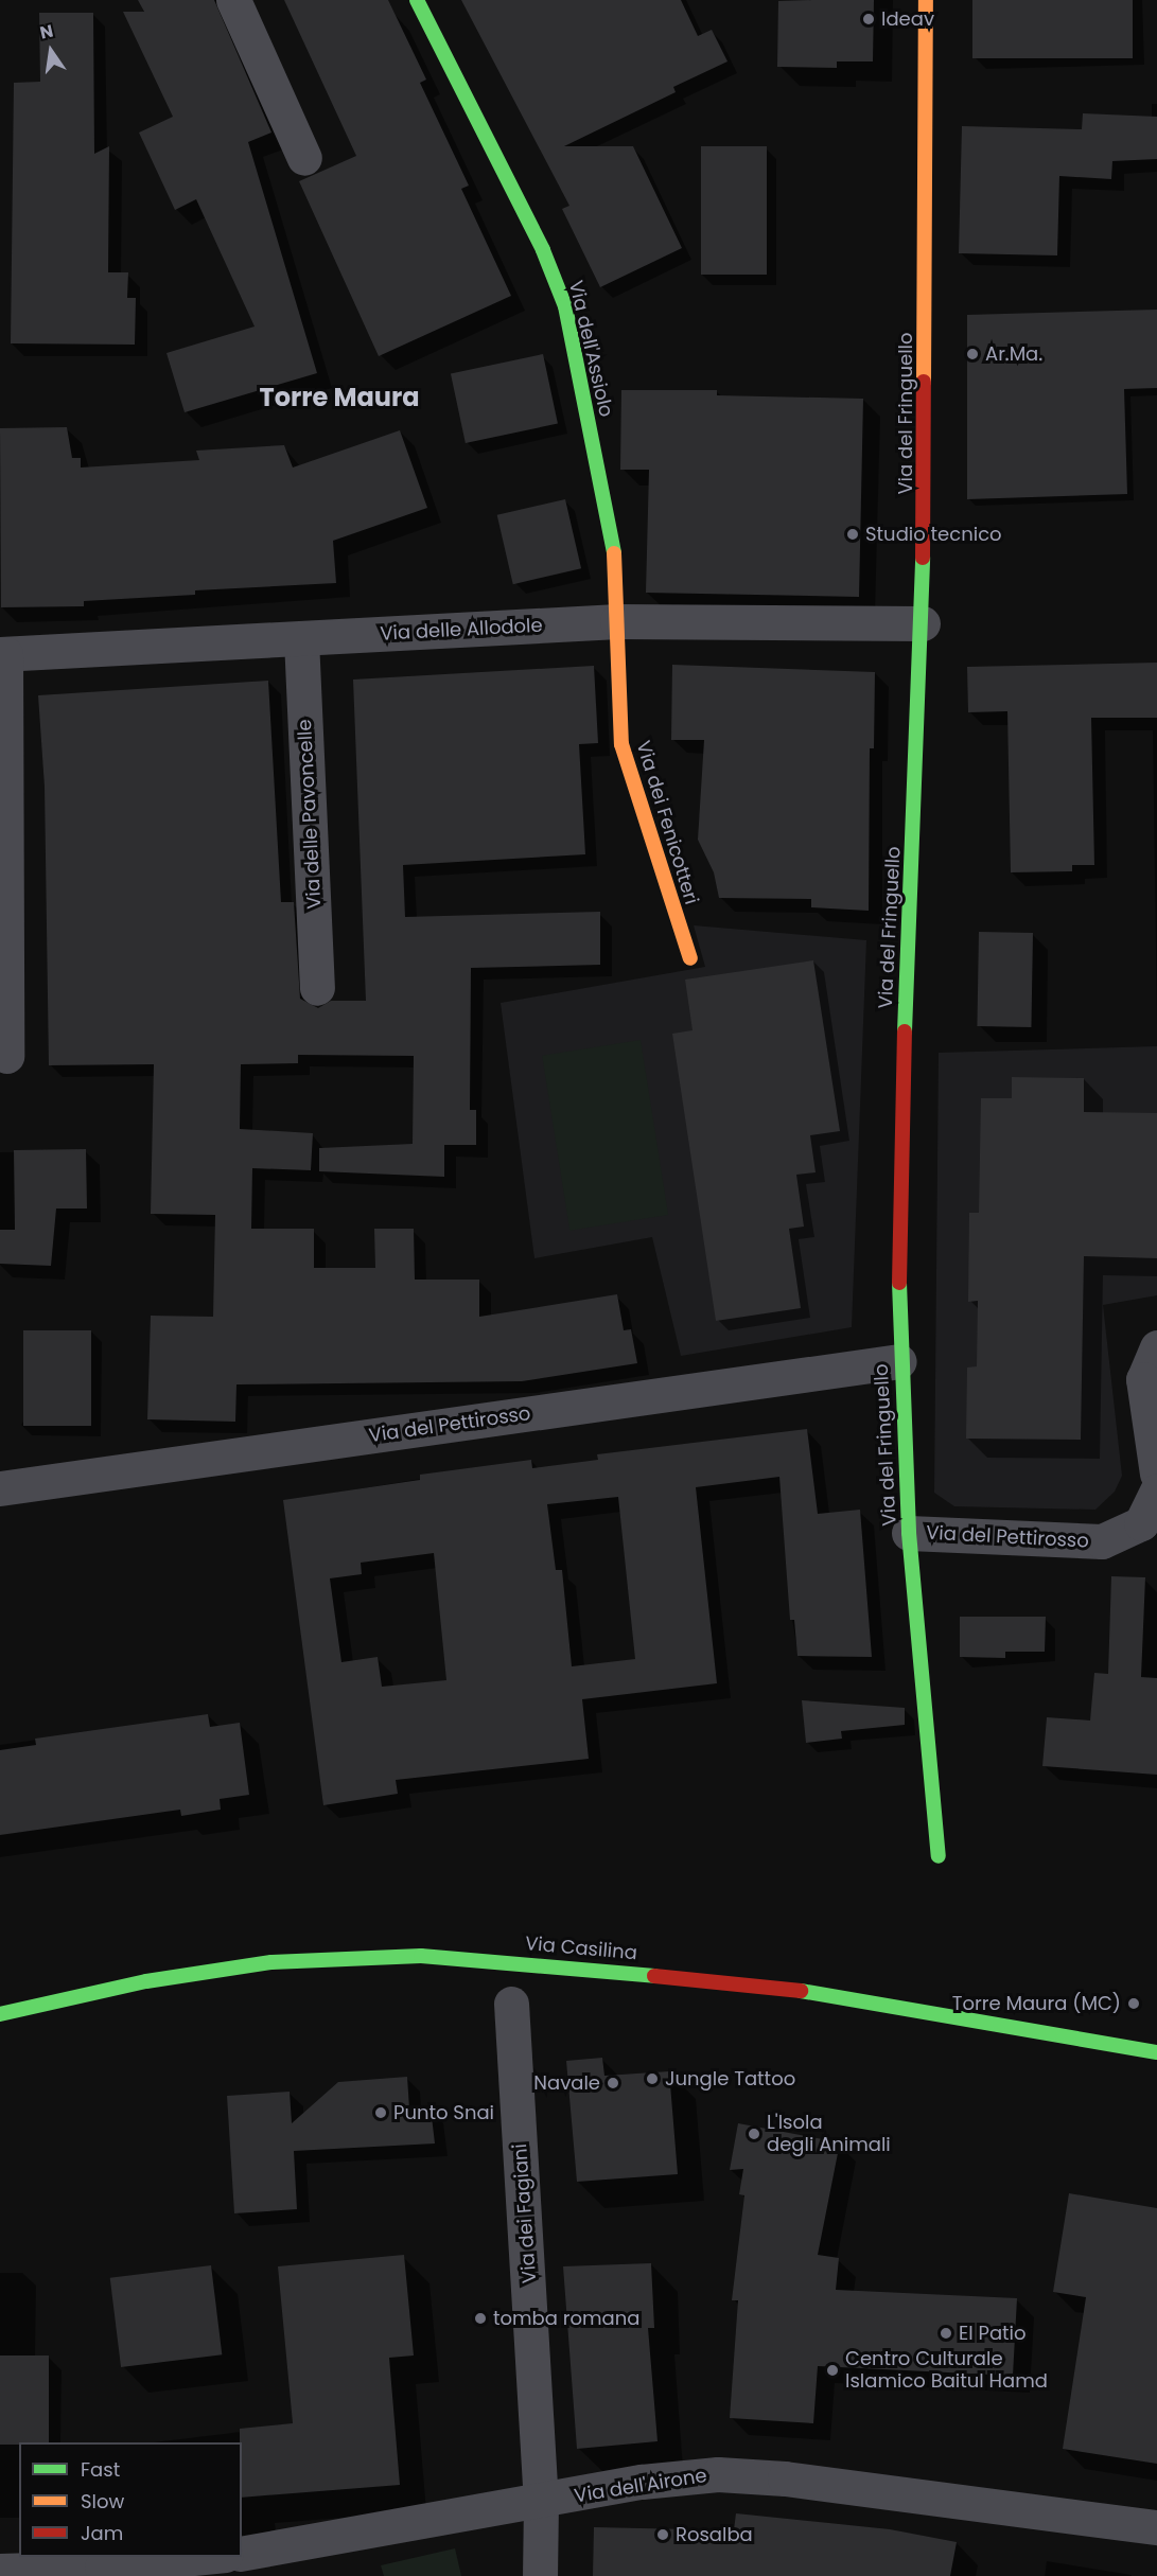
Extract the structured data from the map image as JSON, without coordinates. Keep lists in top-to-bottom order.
{
  "streets": {
    "street": [
      "Via dell'Assiolo",
      "Via del Fringuello",
      "Via delle Allodole",
      "Via delle Pavoncelle",
      "Via dei Fenicotteri",
      "Via del Pettirosso",
      "Via Casilina",
      "Via dei Fagiani",
      "Via dell'Airone"
    ]
  },
  "crossings": [
    ["Via dell'Assiolo", "Via delle Allodole"],
    ["Via dell'Assiolo", "Via dei Fenicotteri"],
    ["Via del Fringuello", "Via delle Allodole"],
    ["Via del Fringuello", "Via del Pettirosso"],
    ["Via delle Allodole", "Via delle Pavoncelle"],
    ["Via delle Allodole", "Via dei Fenicotteri"],
    ["Via dei Fagiani", "Via dell'Airone"]
  ],
  "districts": ["Torre Maura"],
  "places": [
    "Ideav",
    "Ar.Ma.",
    "Studio tecnico",
    "Torre Maura (MC)",
    "Jungle Tattoo",
    "Navale",
    "Punto Snai",
    "L'Isola degli Animali",
    "tomba romana",
    "El Patio",
    "Centro Culturale Islamico Baitul Hamd",
    "Rosalba"
  ],
  "legend": ["Fast", "Slow", "Jam"],
  "north": "top"
}
